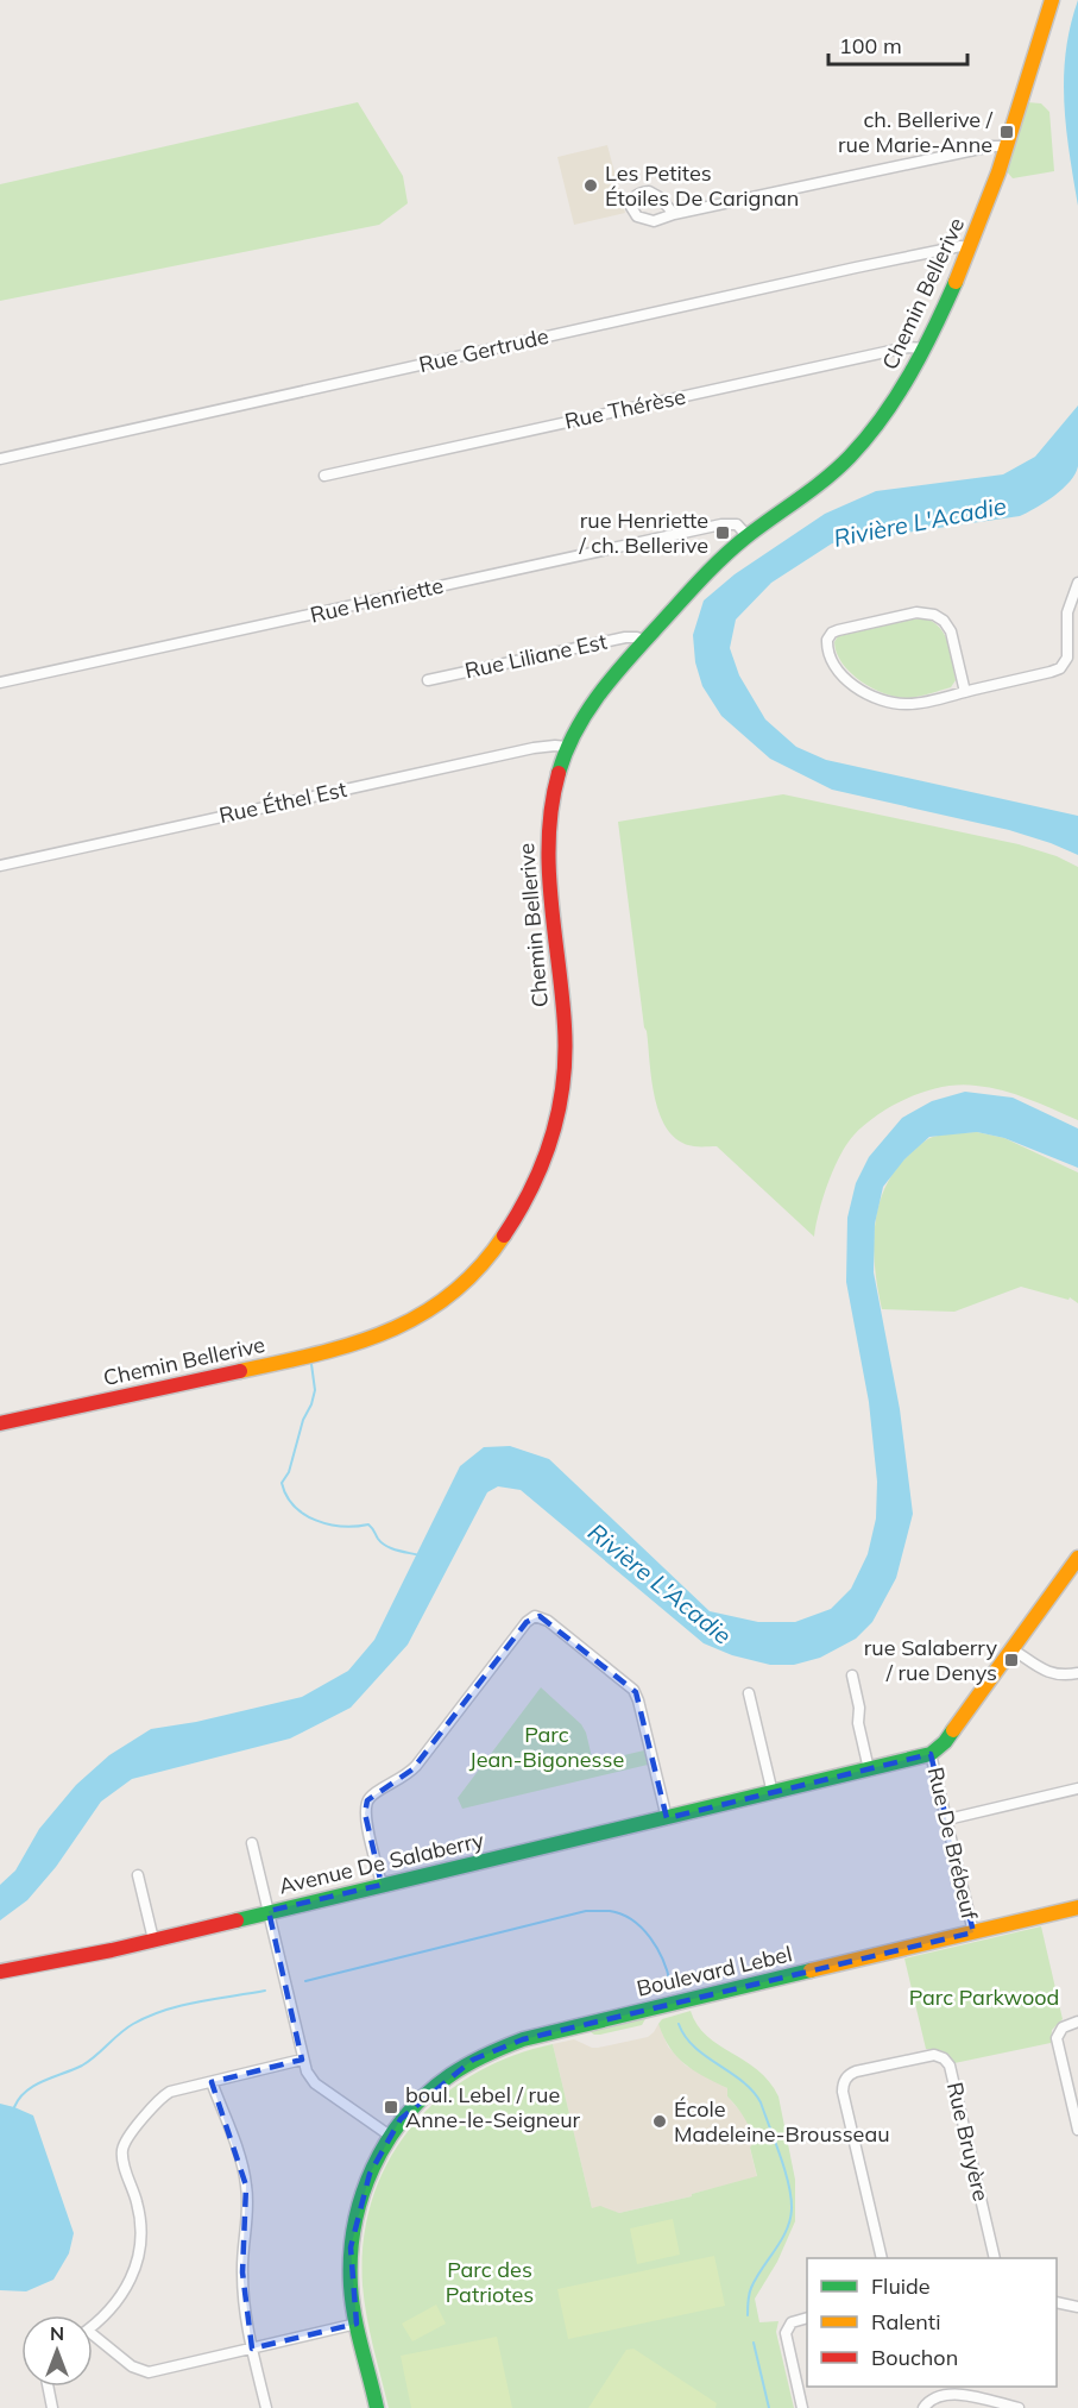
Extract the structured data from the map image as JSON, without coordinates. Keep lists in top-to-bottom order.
{
  "streets": {
    "street": [
      "Chemin Bellerive",
      "Rue Gertrude",
      "Rue Thérèse",
      "Rue Henriette",
      "Rue Liliane Est",
      "Rue Éthel Est",
      "Rue De Brébeuf",
      "Avenue De Salaberry",
      "Boulevard Lebel",
      "Rue Bruyère"
    ]
  },
  "crossings": [
    ["Chemin Bellerive", "Rue Gertrude"],
    ["Chemin Bellerive", "Rue Thérèse"],
    ["Chemin Bellerive", "Rue Henriette"],
    ["Chemin Bellerive", "Rue Liliane Est"],
    ["Chemin Bellerive", "Rue Éthel Est"],
    ["Rue De Brébeuf", "Avenue De Salaberry"],
    ["Rue De Brébeuf", "Boulevard Lebel"]
  ],
  "water": ["Rivière L'Acadie"],
  "parks": ["Parc Jean-Bigonesse", "Parc Parkwood", "Parc des Patriotes"],
  "places": {
    "transit": [
      "ch. Bellerive / rue Marie-Anne",
      "rue Henriette / ch. Bellerive",
      "rue Salaberry / rue Denys",
      "boul. Lebel / rue Anne-le-Seigneur"
    ],
    "other": ["Les Petites Étoiles De Carignan", "École Madeleine-Brousseau"]
  },
  "legend": ["Fluide", "Ralenti", "Bouchon"],
  "scale_bar": "100 m",
  "north": "top"
}
